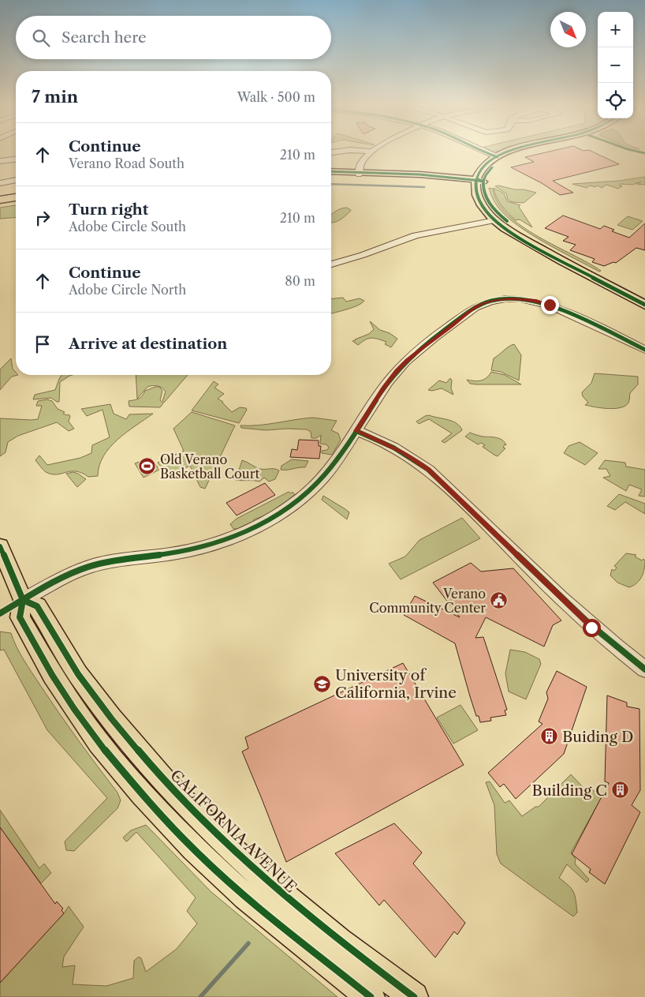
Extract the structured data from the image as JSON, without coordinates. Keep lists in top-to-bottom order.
{
  "streets": {
    "main road": ["CALIFORNIA AVENUE"]
  },
  "places": {
    "sports": ["Old Verano Basketball Court"],
    "public building": ["Verano Community Center"],
    "school or university": ["University of California, Irvine"],
    "building": ["Buiding D", "Building C"]
  },
  "north": "bottom right",
  "page": {
    "map_buttons": ["+", "−"],
    "search": "Search here",
    "heading": ["7 min", "Walk · 500 m"],
    "list": [
      ["Continue", "Verano Road South", "210 m"],
      ["Turn right", "Adobe Circle South", "210 m"],
      ["Continue", "Adobe Circle North", "80 m"],
      "Arrive at destination"
    ]
  }
}
